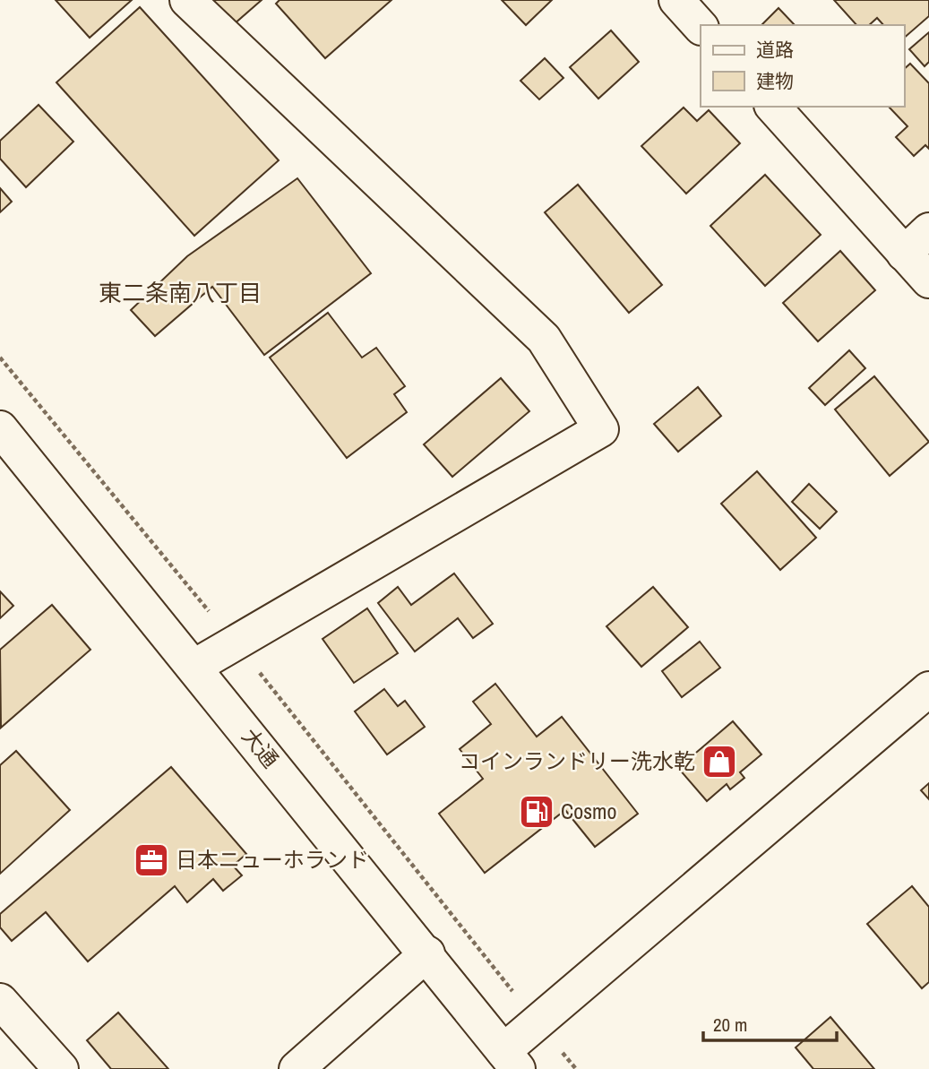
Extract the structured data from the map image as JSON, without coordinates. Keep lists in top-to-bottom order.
{
  "streets": {
    "street": ["大通"]
  },
  "districts": ["東二条南八丁目"],
  "places": {
    "shop": ["コインランドリー洗水乾"],
    "fuel station": ["Cosmo"],
    "office": ["日本ニューホランド"]
  },
  "legend": ["道路", "建物"],
  "scale_bar": "20 m"
}
